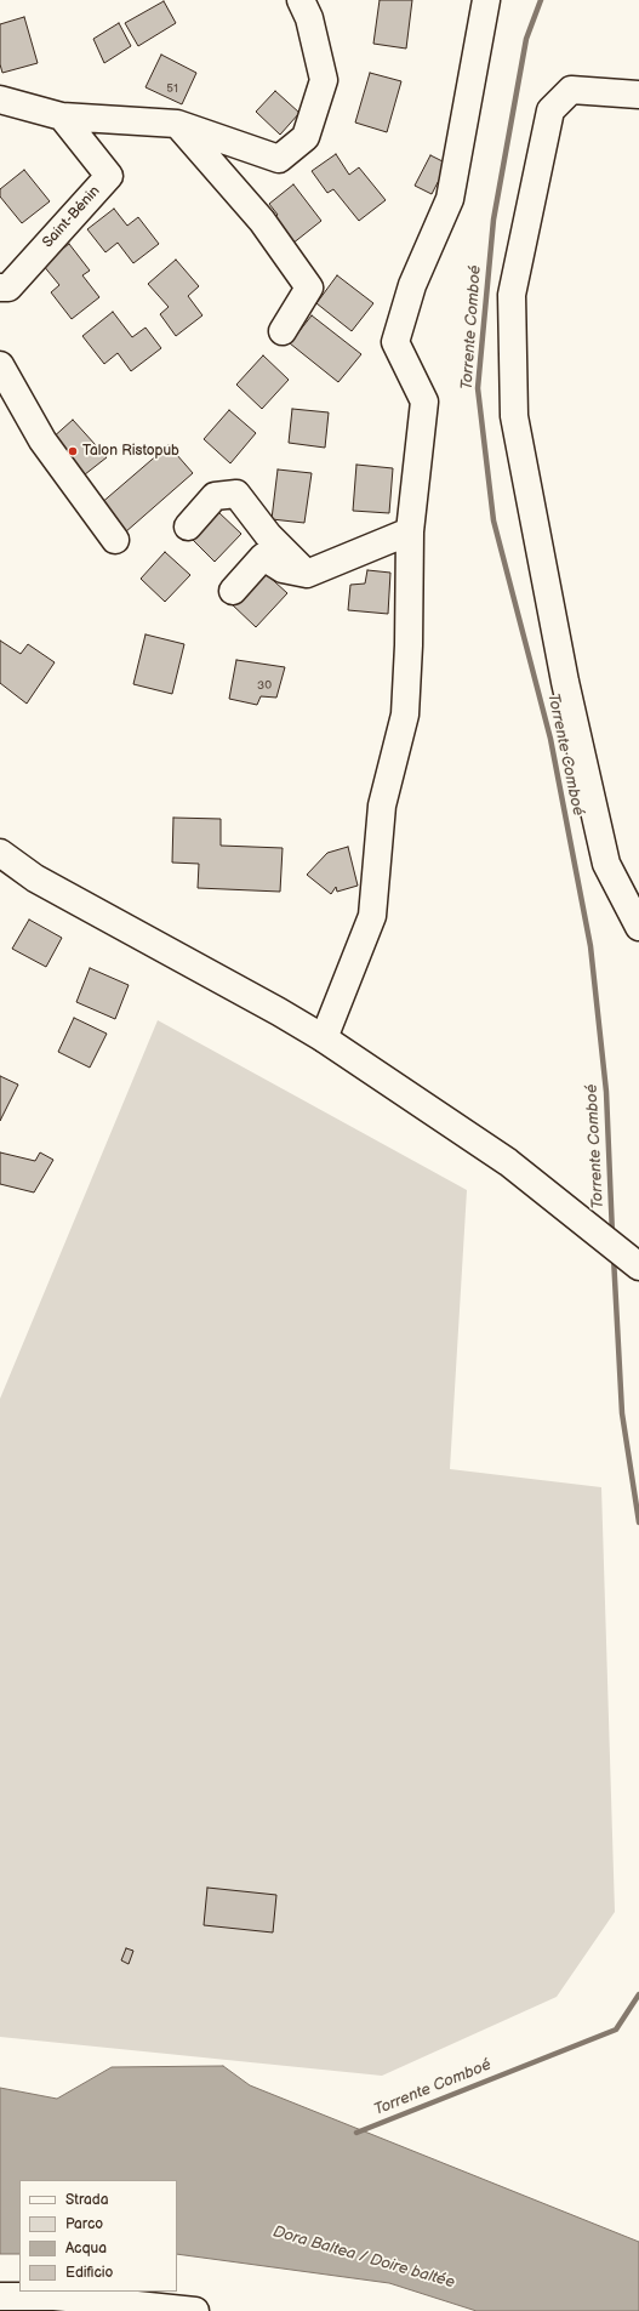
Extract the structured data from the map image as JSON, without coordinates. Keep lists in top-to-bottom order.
{
  "streets": {
    "main road": ["Saint-Bénin"]
  },
  "water": ["Torrente Comboé", "Dora Baltea / Doire baltée"],
  "places": ["Talon Ristopub"],
  "house_numbers": ["51", "30"],
  "legend": [
    "Strada",
    "Parco",
    "Acqua",
    "Edificio"
  ]
}
